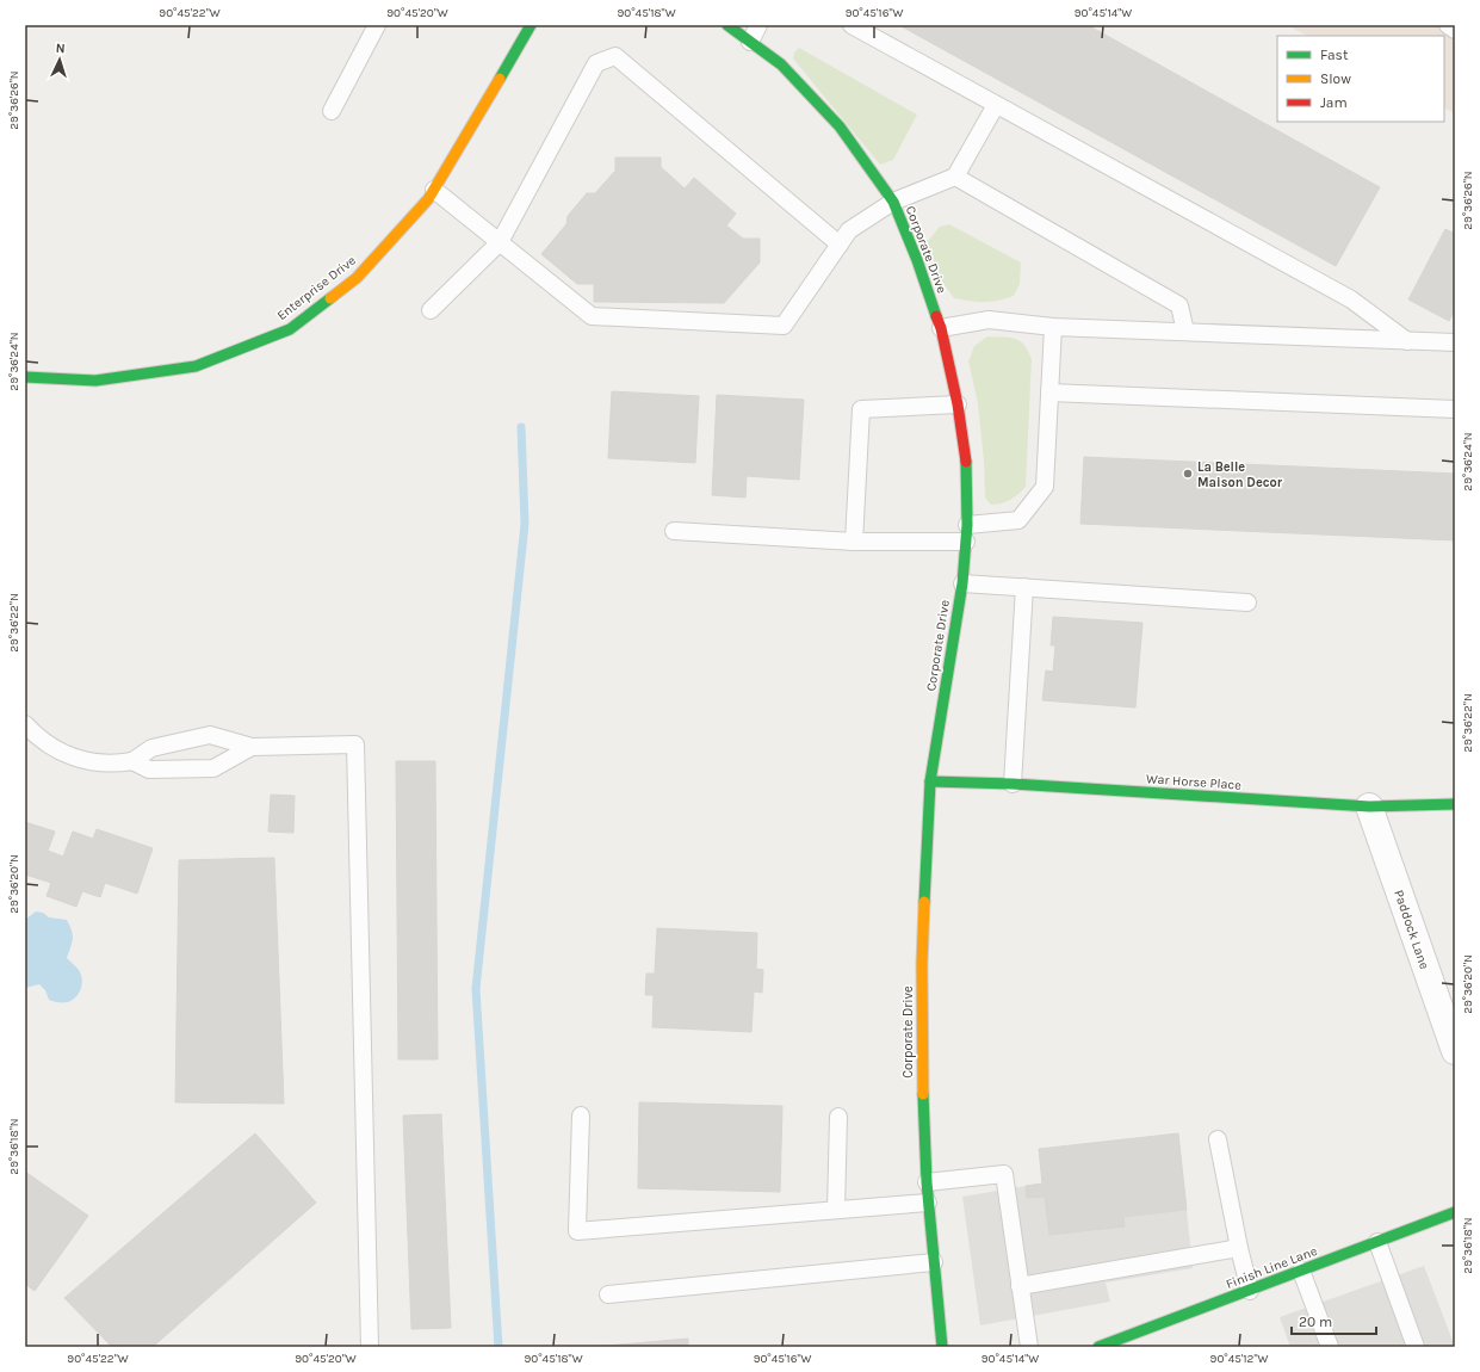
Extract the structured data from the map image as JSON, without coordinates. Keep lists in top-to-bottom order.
{
  "streets": {
    "street": [
      "Corporate Drive",
      "Enterprise Drive",
      "War Horse Place",
      "Paddock Lane",
      "Finish Line Lane"
    ]
  },
  "crossings": [
    ["Corporate Drive", "War Horse Place"],
    ["War Horse Place", "Paddock Lane"]
  ],
  "places": ["La Belle Maison Decor"],
  "legend": ["Fast", "Slow", "Jam"],
  "scale_bar": "20 m",
  "north": "top",
  "coordinates": [
    "90°45'22\"W",
    "90°45'20\"W",
    "90°45'18\"W",
    "90°45'16\"W",
    "90°45'14\"W",
    "29°36'26\"N",
    "29°36'24\"N",
    "29°36'22\"N",
    "29°36'20\"N",
    "29°36'18\"N",
    "90°45'12\"W"
  ]
}
